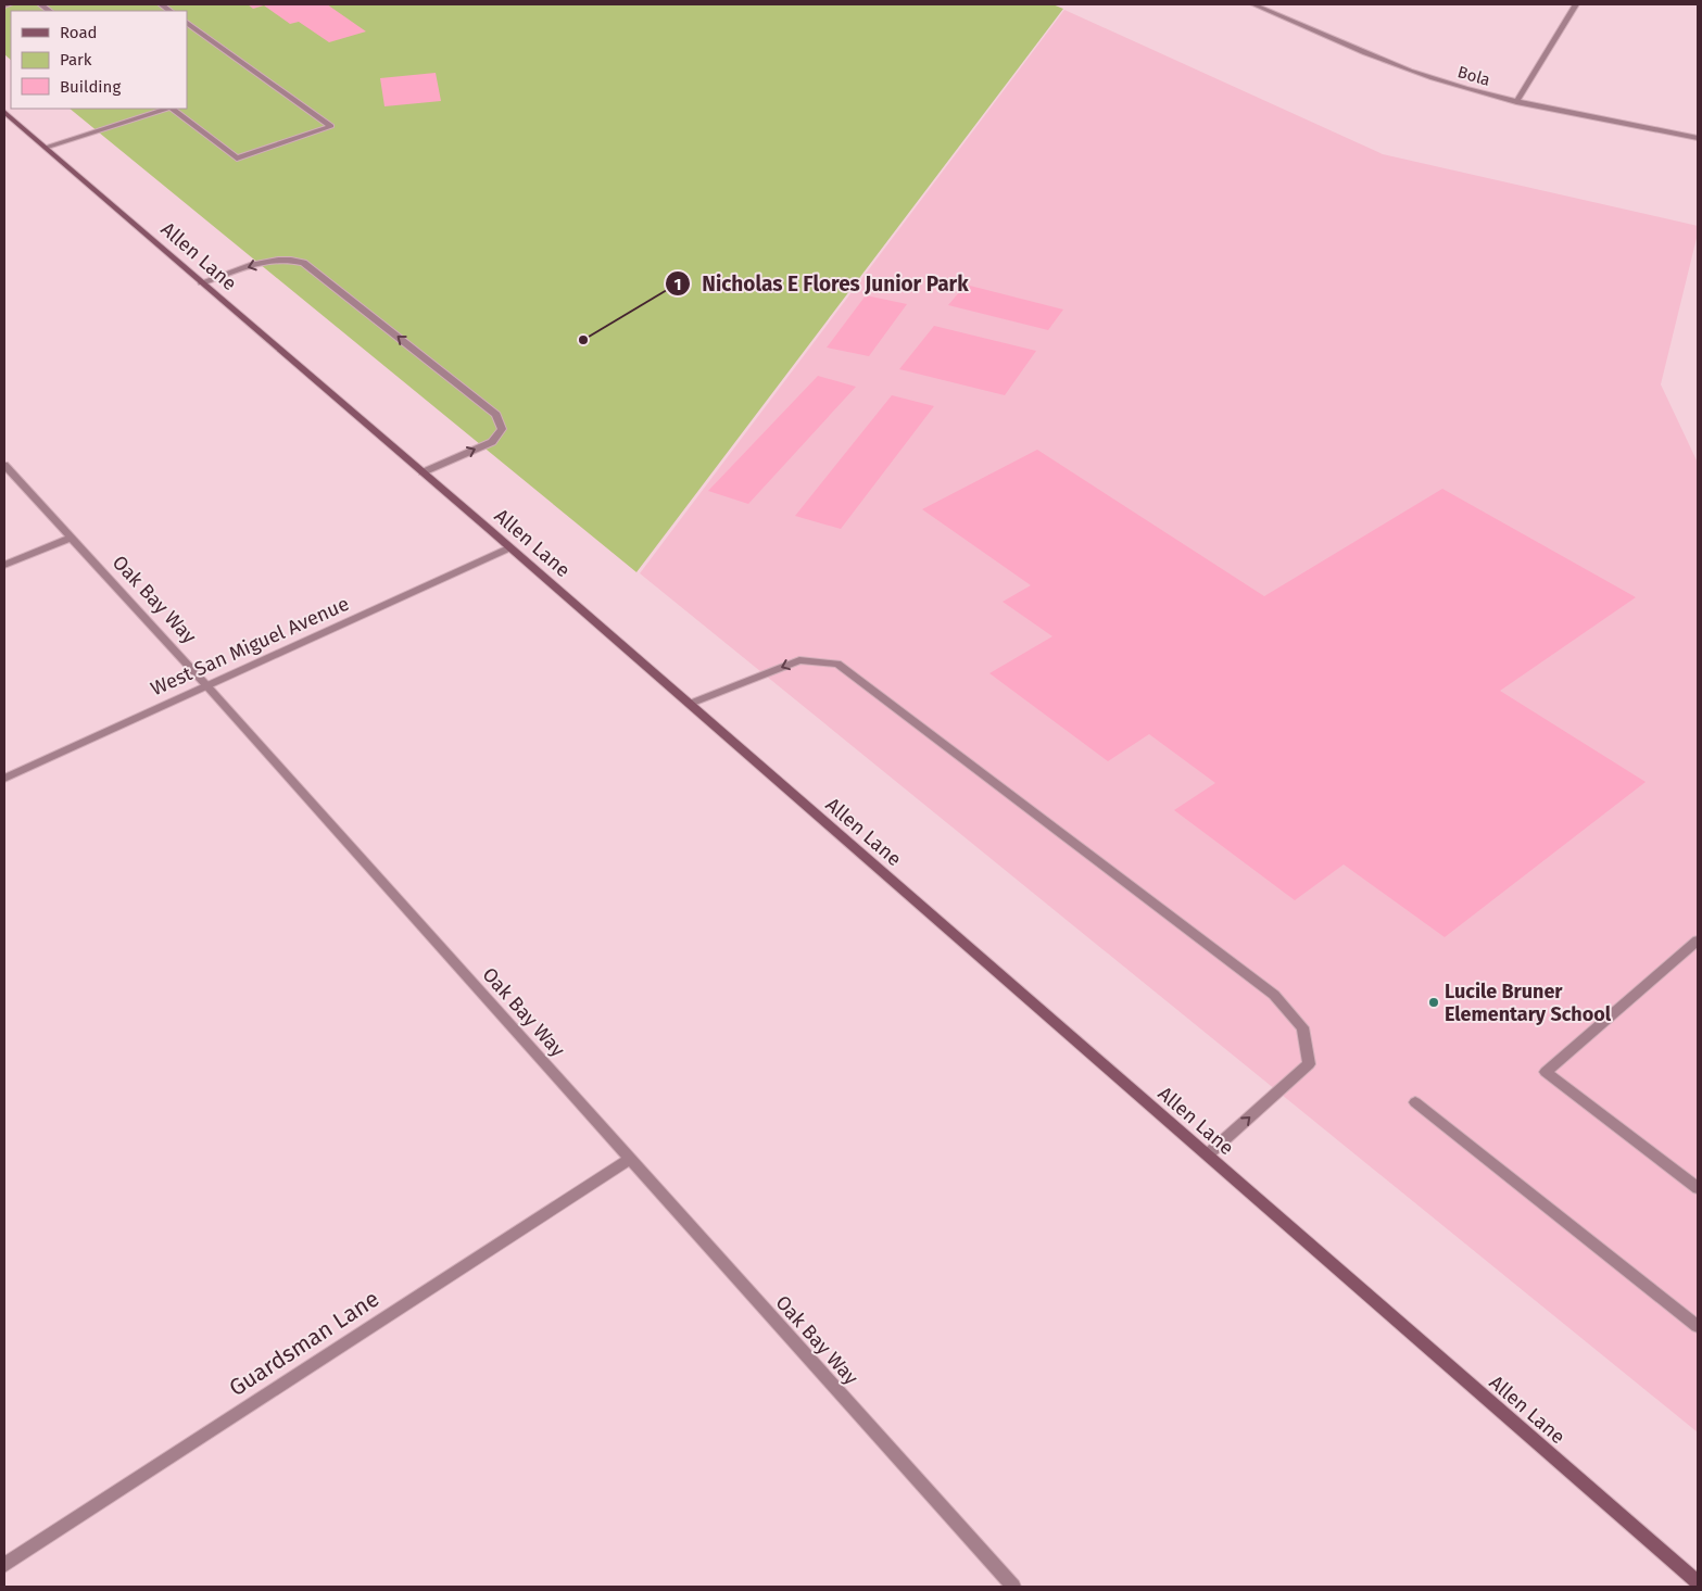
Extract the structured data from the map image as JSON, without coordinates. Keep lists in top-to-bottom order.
{
  "streets": {
    "main road": ["Allen Lane"],
    "street": [
      "Bola",
      "Oak Bay Way",
      "West San Miguel Avenue",
      "Guardsman Lane"
    ]
  },
  "crossings": [
    ["Allen Lane", "West San Miguel Avenue"],
    ["Oak Bay Way", "West San Miguel Avenue"],
    ["Oak Bay Way", "Guardsman Lane"]
  ],
  "places": ["Nicholas E Flores Junior Park", "Lucile Bruner Elementary School"],
  "legend": ["Road", "Park", "Building"]
}
